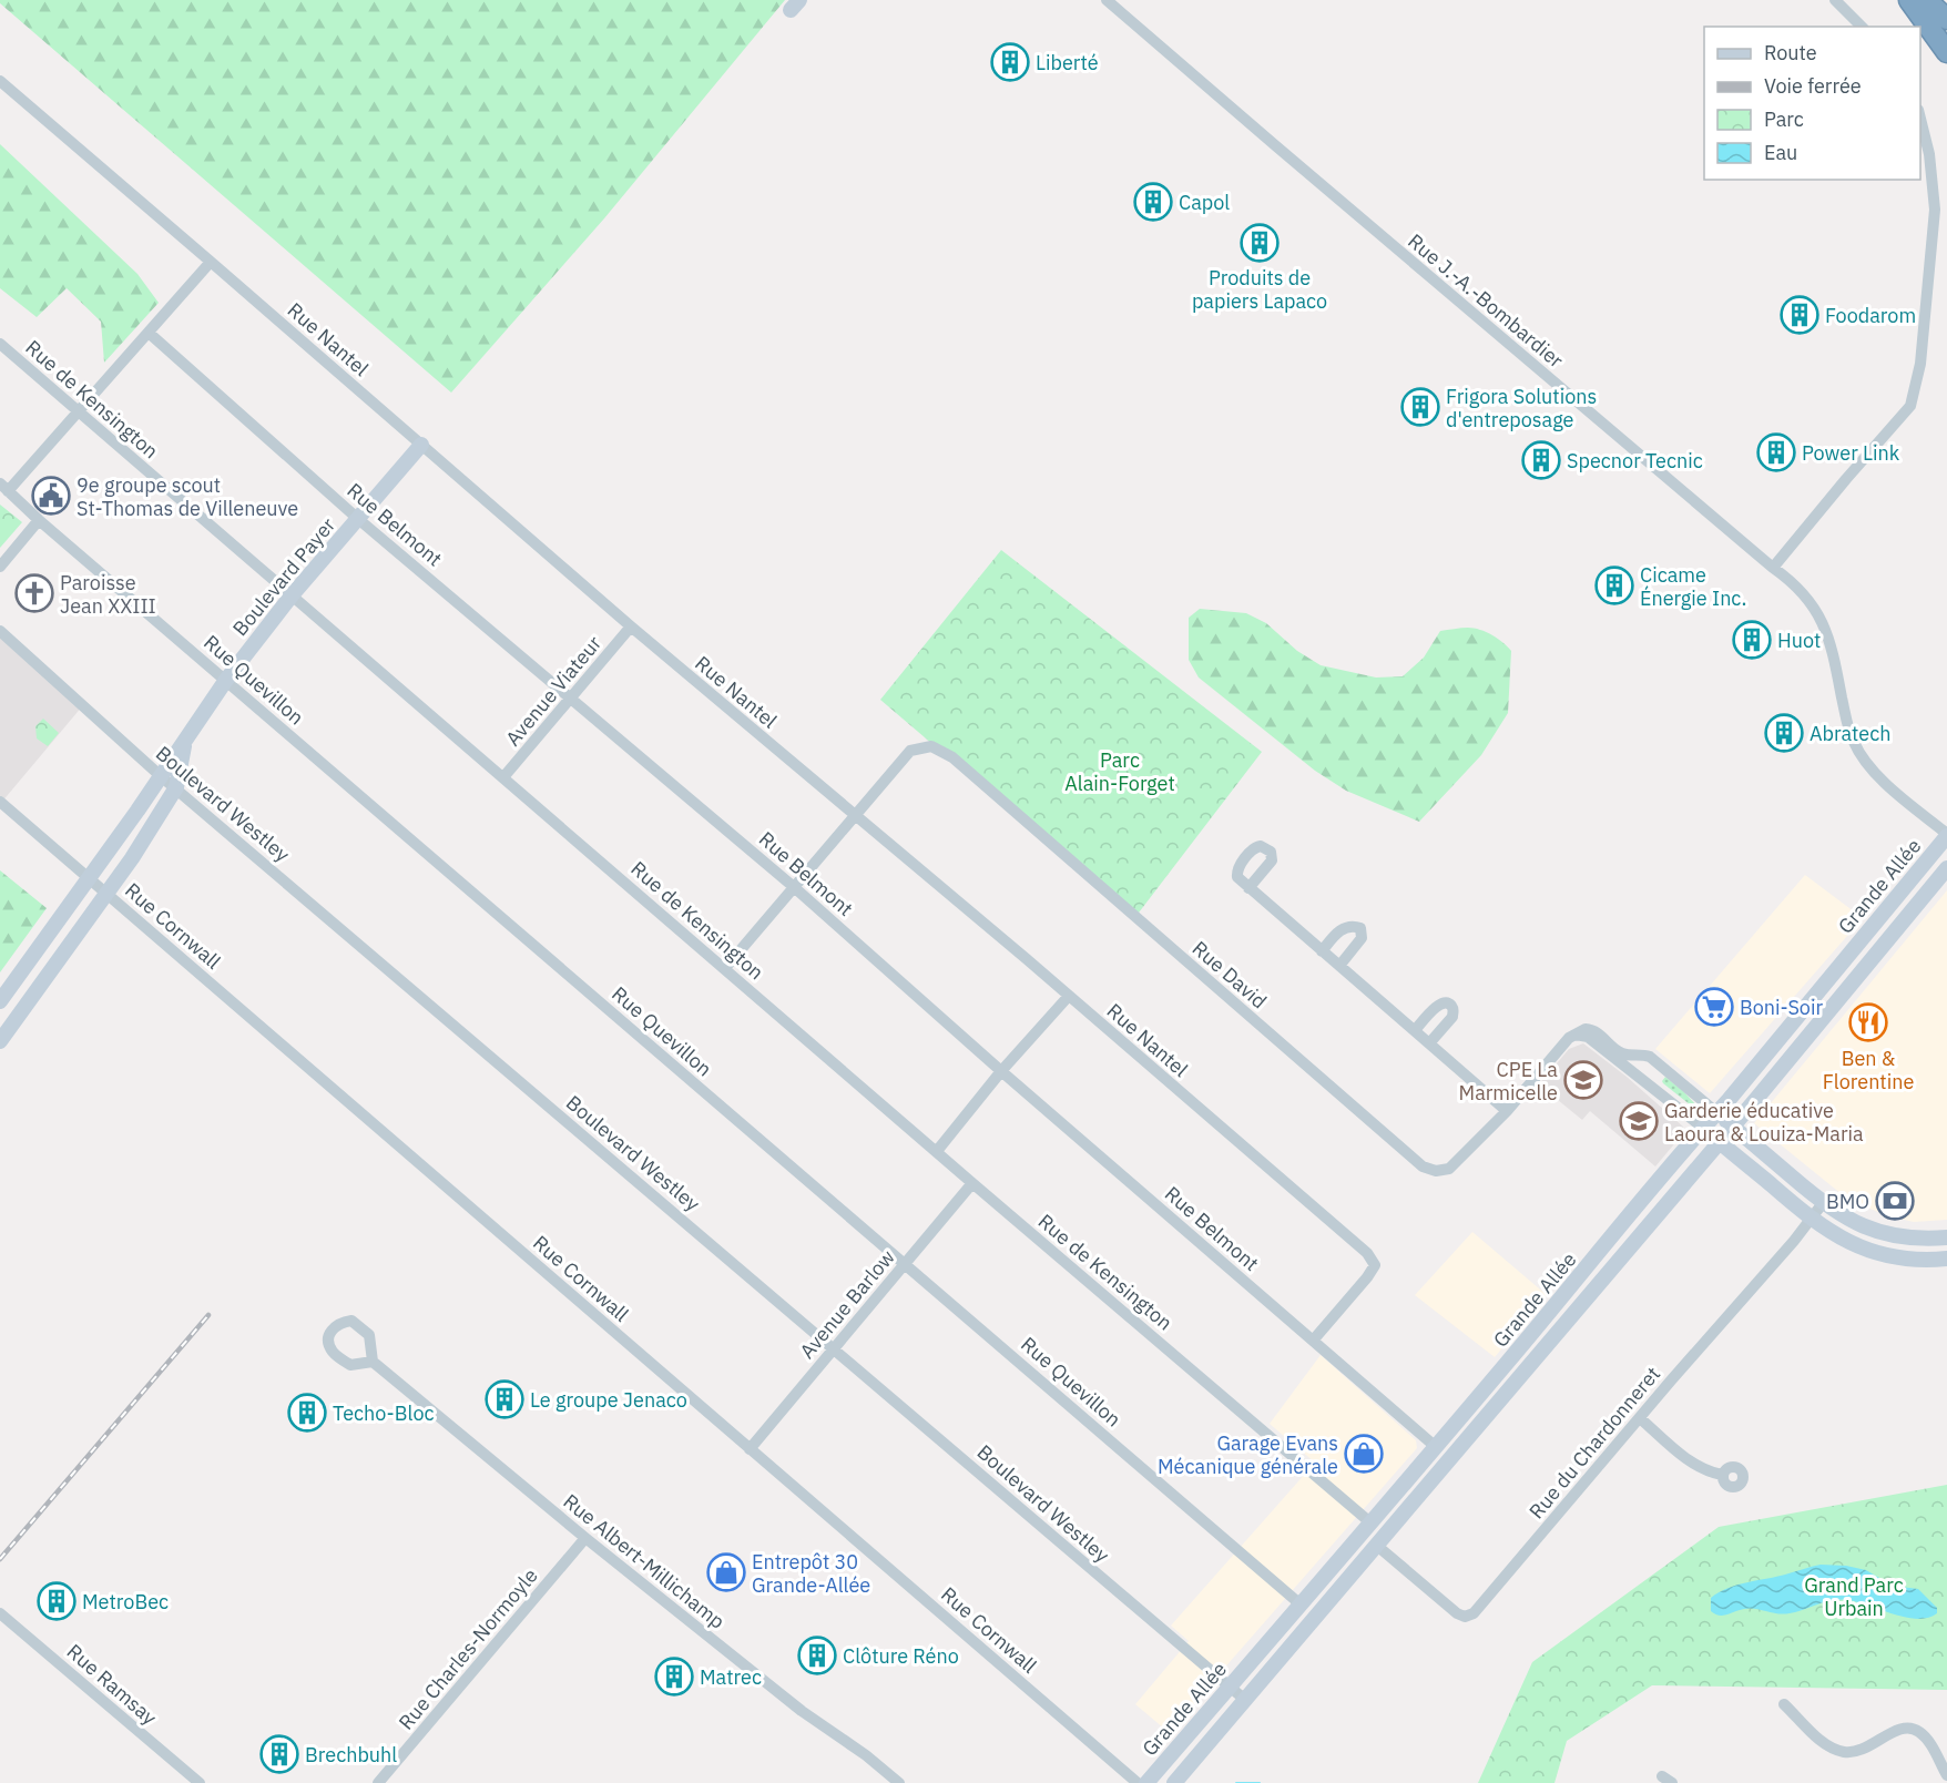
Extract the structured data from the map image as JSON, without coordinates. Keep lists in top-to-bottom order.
{
  "streets": {
    "main road": ["Boulevard Payer", "Grande Allée"],
    "street": [
      "Rue J.-A.-Bombardier",
      "Rue Nantel",
      "Rue de Kensington",
      "Rue Belmont",
      "Rue Quevillon",
      "Avenue Viateur",
      "Boulevard Westley",
      "Rue Cornwall",
      "Rue David",
      "Avenue Barlow",
      "Rue du Chardonneret",
      "Rue Albert-Millichamp",
      "Rue Charles-Normoyle",
      "Rue Ramsay"
    ]
  },
  "crossings": [
    ["Rue J.-A.-Bombardier", "Grande Allée"],
    ["Rue Nantel", "Rue Belmont"],
    ["Rue Nantel", "Boulevard Payer"],
    ["Rue Nantel", "Avenue Viateur"],
    ["Rue Nantel", "Rue David"],
    ["Rue de Kensington", "Boulevard Payer"],
    ["Rue de Kensington", "Avenue Viateur"],
    ["Rue de Kensington", "Grande Allée"],
    ["Rue de Kensington", "Rue David"],
    ["Rue de Kensington", "Avenue Barlow"],
    ["Rue Belmont", "Boulevard Payer"],
    ["Rue Belmont", "Avenue Viateur"],
    ["Rue Belmont", "Grande Allée"],
    ["Rue Belmont", "Rue David"],
    ["Boulevard Payer", "Rue Quevillon"],
    ["Boulevard Payer", "Boulevard Westley"],
    ["Boulevard Payer", "Rue Cornwall"],
    ["Rue Quevillon", "Grande Allée"],
    ["Rue Quevillon", "Avenue Barlow"],
    ["Boulevard Westley", "Grande Allée"],
    ["Boulevard Westley", "Avenue Barlow"],
    ["Grande Allée", "Rue du Chardonneret"],
    ["Rue Cornwall", "Avenue Barlow"],
    ["Rue Albert-Millichamp", "Rue Charles-Normoyle"]
  ],
  "parks": ["Parc Alain-Forget", "Grand Parc Urbain"],
  "places": {
    "building": [
      "Liberté",
      "Capol",
      "Produits de papiers Lapaco",
      "Foodarom",
      "Frigora Solutions d'entreposage",
      "Power Link",
      "Specnor Tecnic",
      "Cicame Énergie Inc.",
      "Huot",
      "Abratech",
      "Le groupe Jenaco",
      "Techo-Bloc",
      "MetroBec",
      "Clôture Réno",
      "Matrec",
      "Brechbuhl"
    ],
    "public building": ["9e groupe scout St-Thomas de Villeneuve"],
    "church": ["Paroisse Jean XXIII"],
    "supermarket": ["Boni-Soir"],
    "restaurant": ["Ben & Florentine"],
    "school or university": ["CPE La Marmicelle", "Garderie éducative Laoura & Louiza-Maria"],
    "bank": ["BMO"],
    "shop": ["Garage Evans Mécanique générale", "Entrepôt 30 Grande-Allée"]
  },
  "legend": [
    "Route",
    "Voie ferrée",
    "Parc",
    "Eau"
  ]
}
